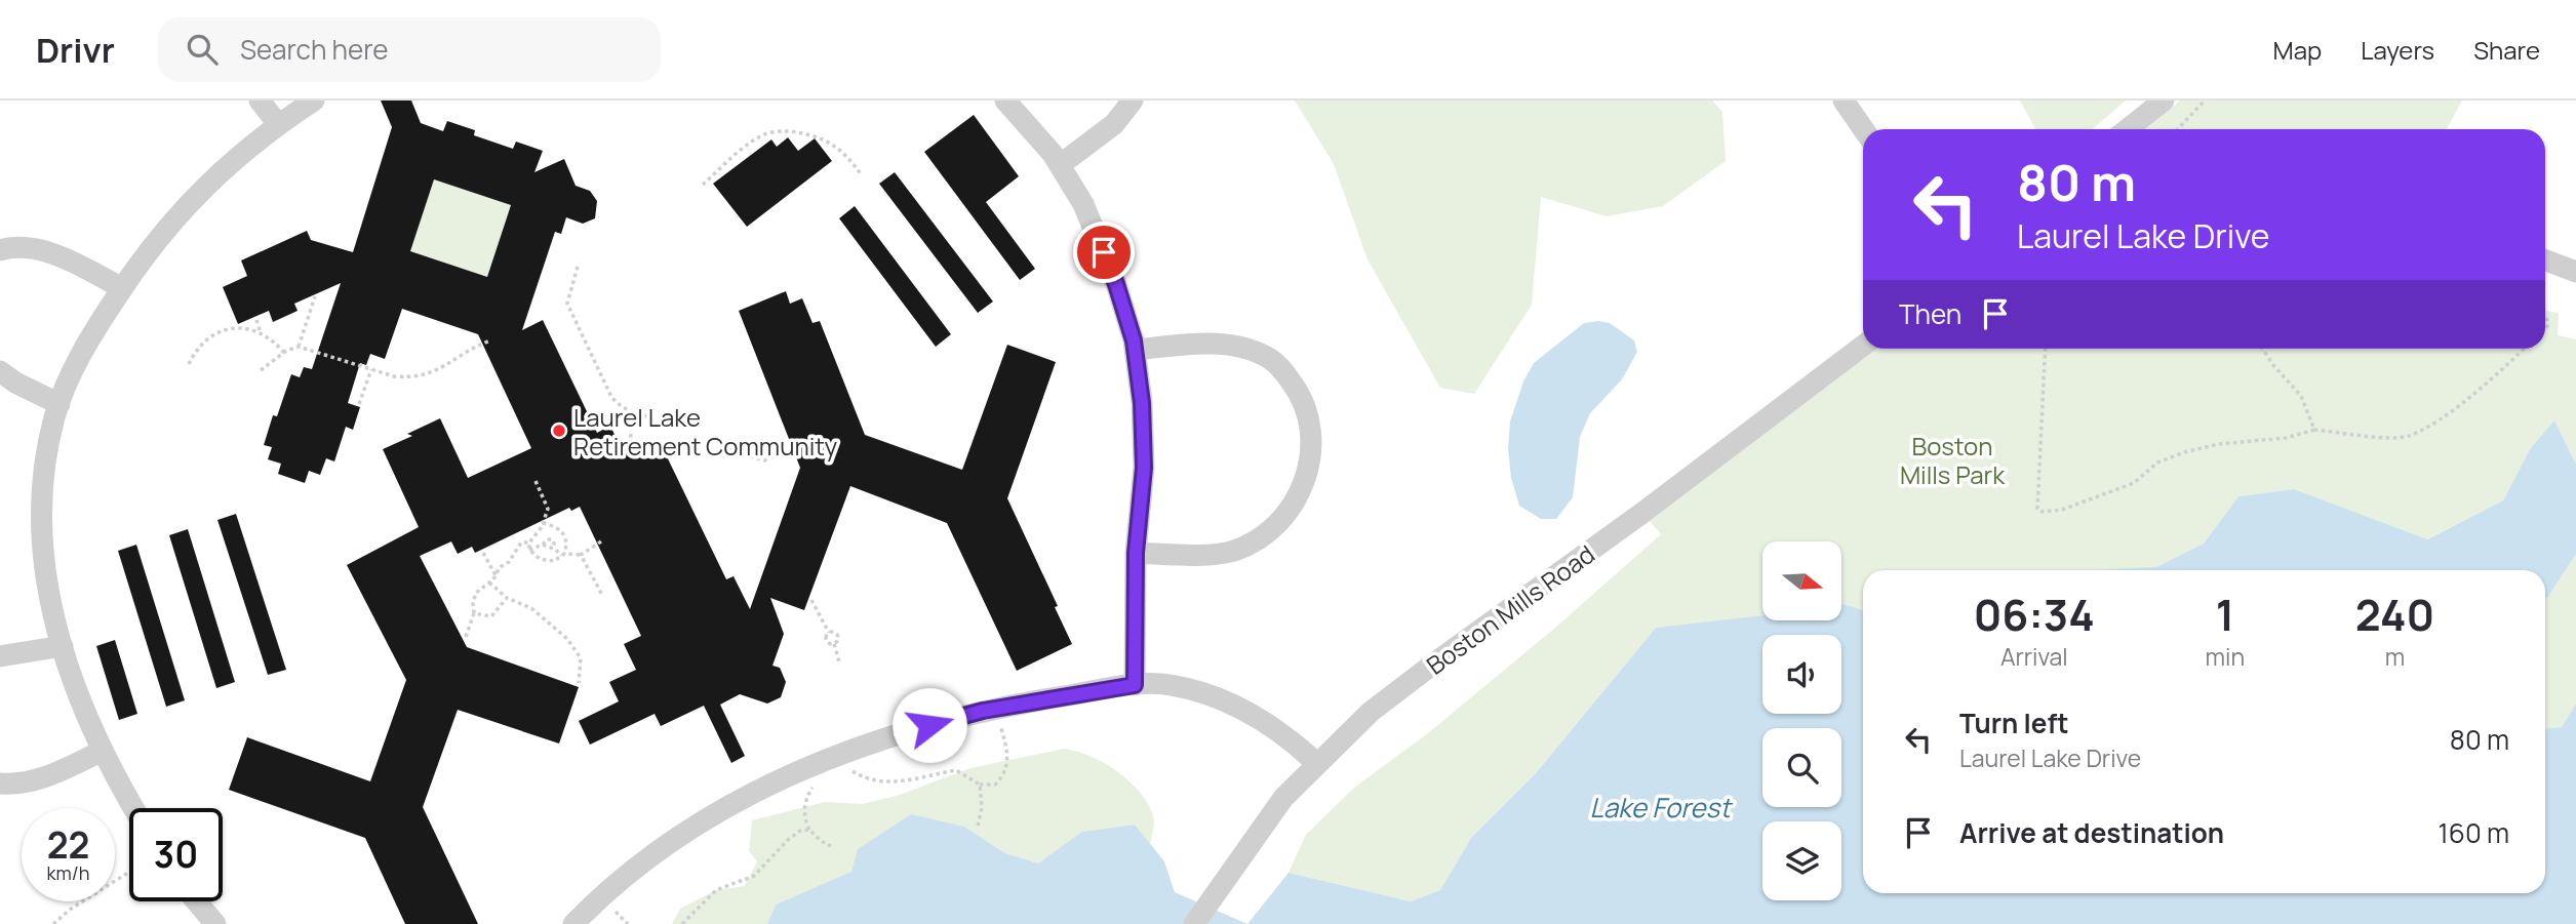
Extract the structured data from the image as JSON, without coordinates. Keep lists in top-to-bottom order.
{
  "streets": {
    "street": ["Boston Mills Road"]
  },
  "water": ["Lake Forest"],
  "parks": ["Boston Mills Park"],
  "places": ["Laurel Lake Retirement Community"],
  "north": "right",
  "page": {
    "header": "Drivr",
    "search": "Search here",
    "nav": ["Map", "Layers", "Share"],
    "turn": ["80 m", "Laurel Lake Drive"],
    "then": "Then",
    "eta": [
      "06:34",
      "Arrival",
      "1",
      "min",
      "240",
      "m"
    ],
    "list": [
      {
        "name": "Turn left",
        "note": "Laurel Lake Drive",
        "value": "80 m"
      },
      {
        "name": "Arrive at destination",
        "value": "160 m"
      }
    ],
    "speed": "22 km/h",
    "limit": "30"
  }
}
